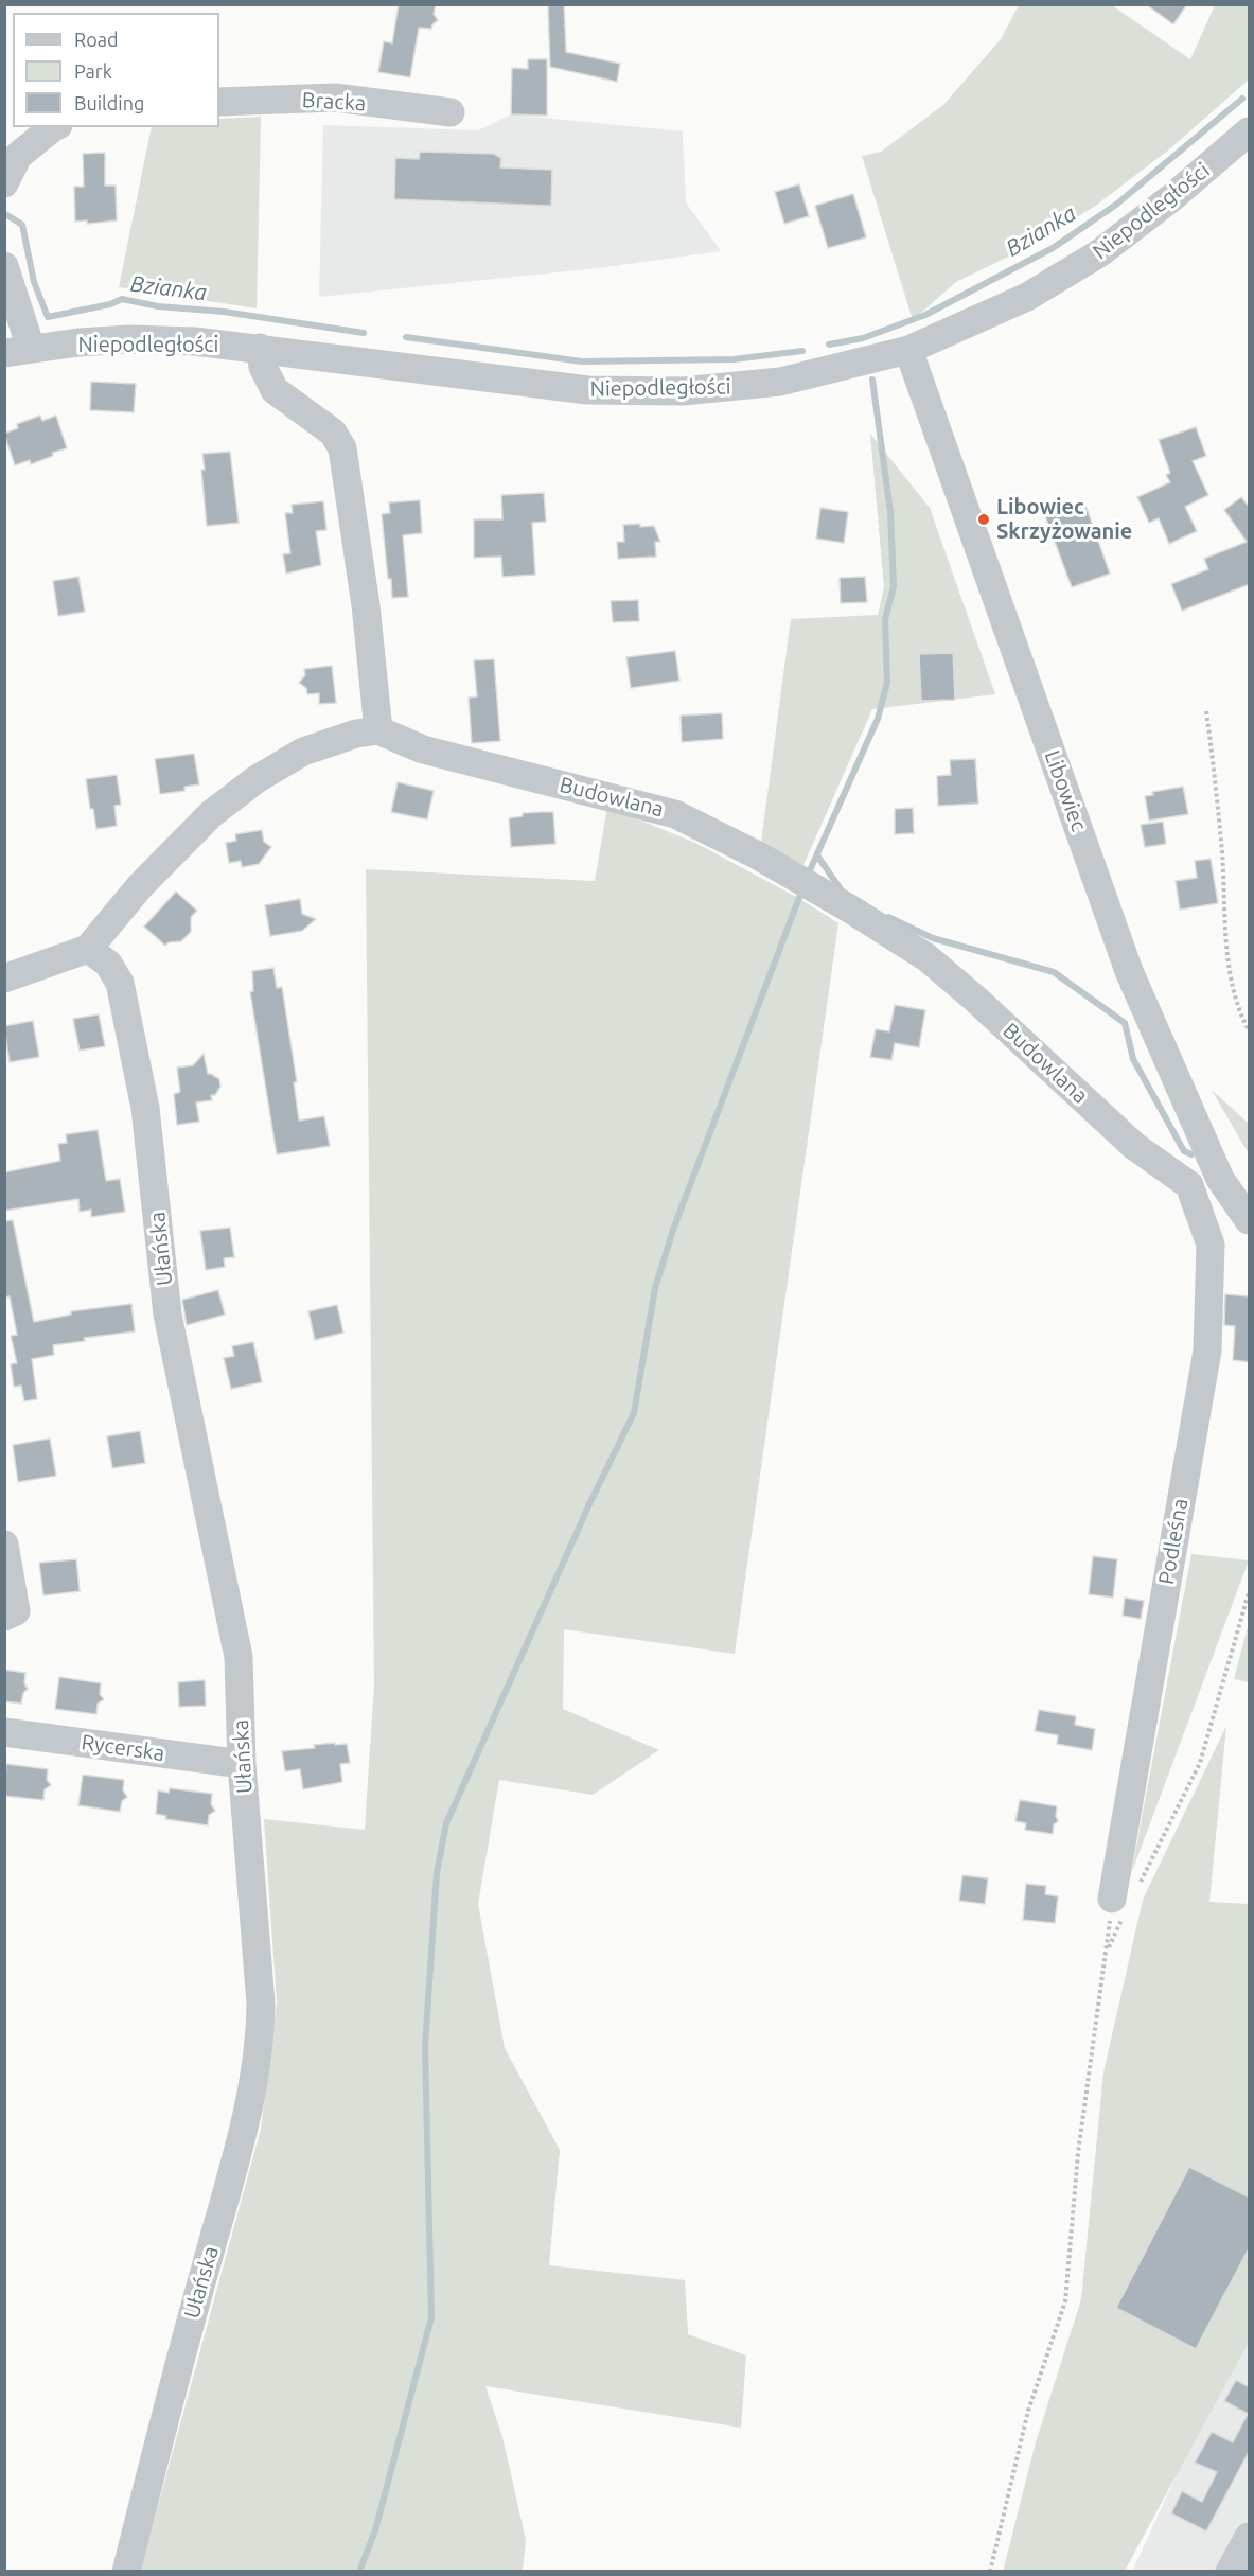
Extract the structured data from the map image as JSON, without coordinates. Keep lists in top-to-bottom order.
{
  "streets": {
    "street": [
      "Bracka",
      "Niepodległości",
      "Libowiec",
      "Budowlana",
      "Ułańska",
      "Podleśna",
      "Rycerska"
    ]
  },
  "crossings": [
    ["Niepodległości", "Libowiec"],
    ["Budowlana", "Podleśna"],
    ["Ułańska", "Rycerska"]
  ],
  "water": ["Bzianka"],
  "places": ["Libowiec Skrzyżowanie"],
  "legend": ["Road", "Park", "Building"]
}
